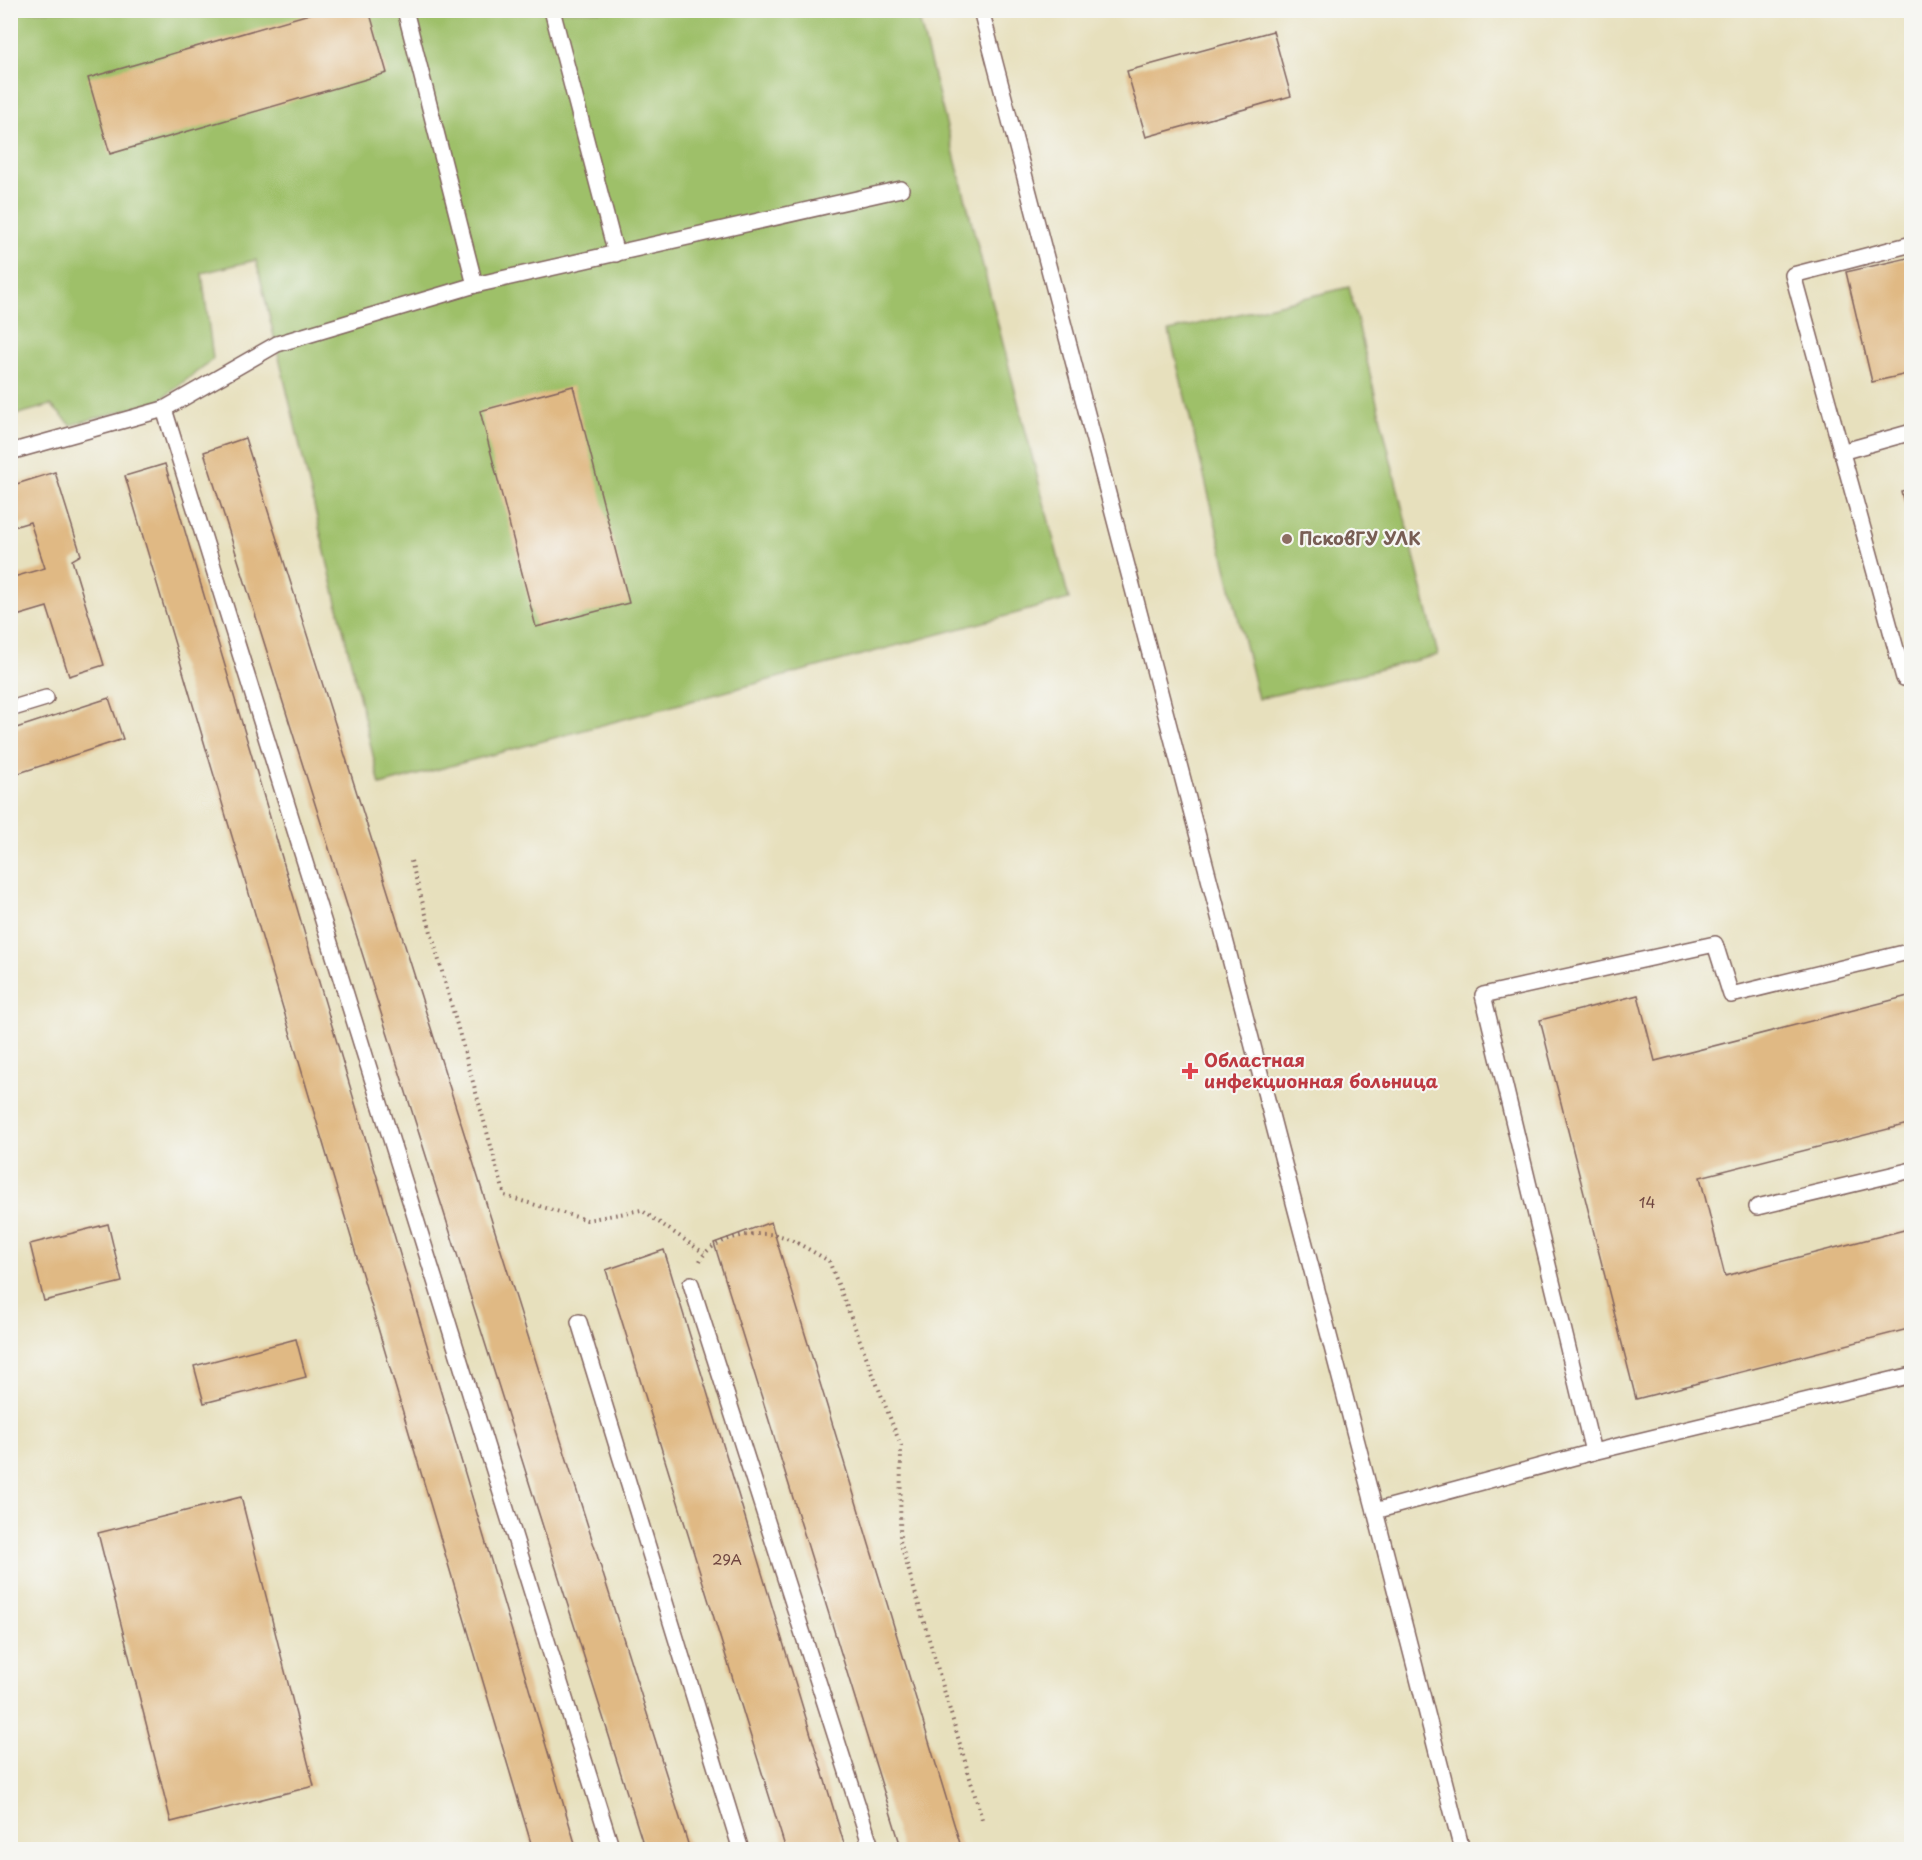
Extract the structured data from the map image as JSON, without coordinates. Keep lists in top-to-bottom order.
{
  "places": {
    "other": ["ПсковГУ УЛК"],
    "health": ["Областная инфекционная больница"]
  },
  "house_numbers": ["14", "29А"]
}
